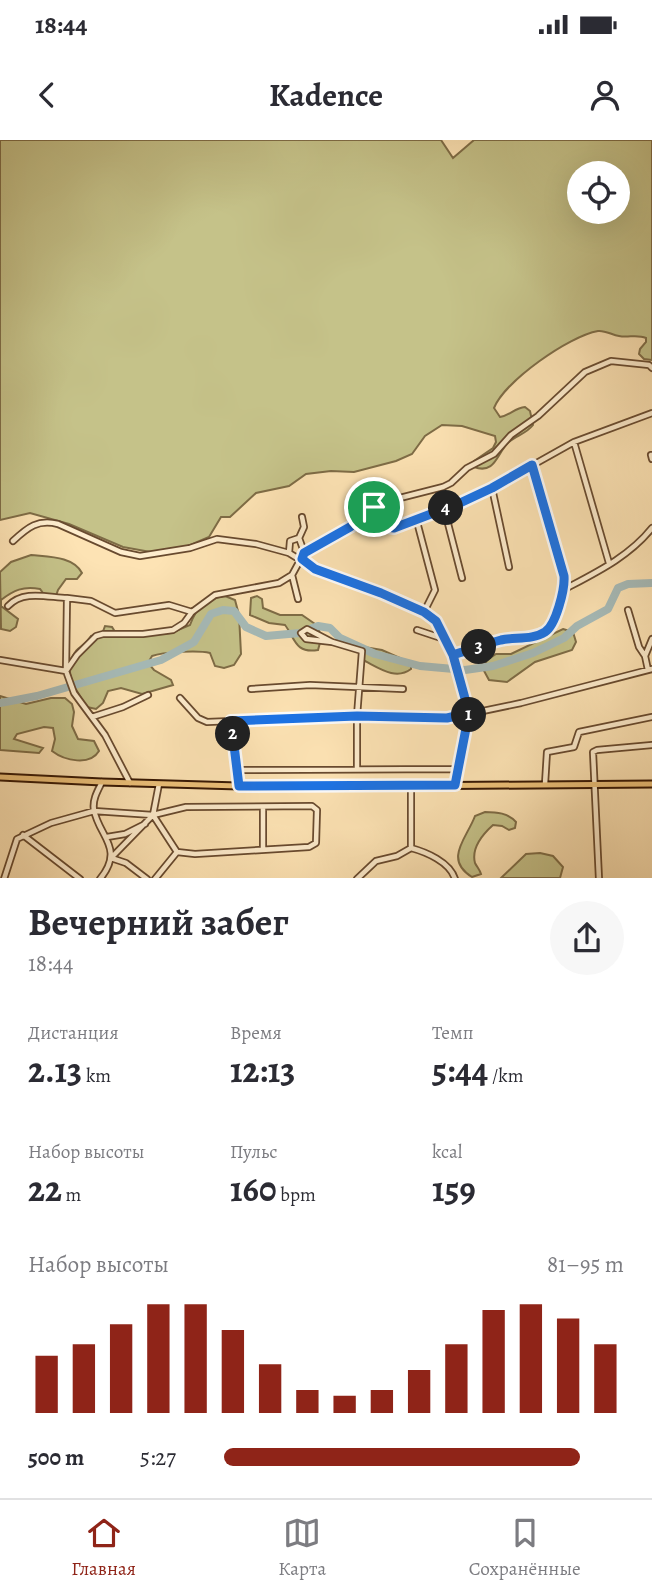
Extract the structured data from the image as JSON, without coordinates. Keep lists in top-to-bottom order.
{
  "page": {
    "status": "18:44",
    "header": "Kadence",
    "pins": [
      "4",
      "3",
      "1",
      "2"
    ],
    "heading": ["Вечерний забег", "18:44"],
    "stats": [
      ["Дистанция", "2.13 km"],
      ["Время", "12:13"],
      ["Темп", "5:44 /km"],
      ["Набор высоты", "22 m"],
      ["Пульс", "160 bpm"],
      ["kcal", "159"]
    ],
    "chart": ["Набор высоты", "81–95 m"],
    "list": [
      {
        "name": "500 m",
        "note": "5:27"
      }
    ],
    "tabs": ["Главная", "Карта", "Сохранённые"]
  }
}
